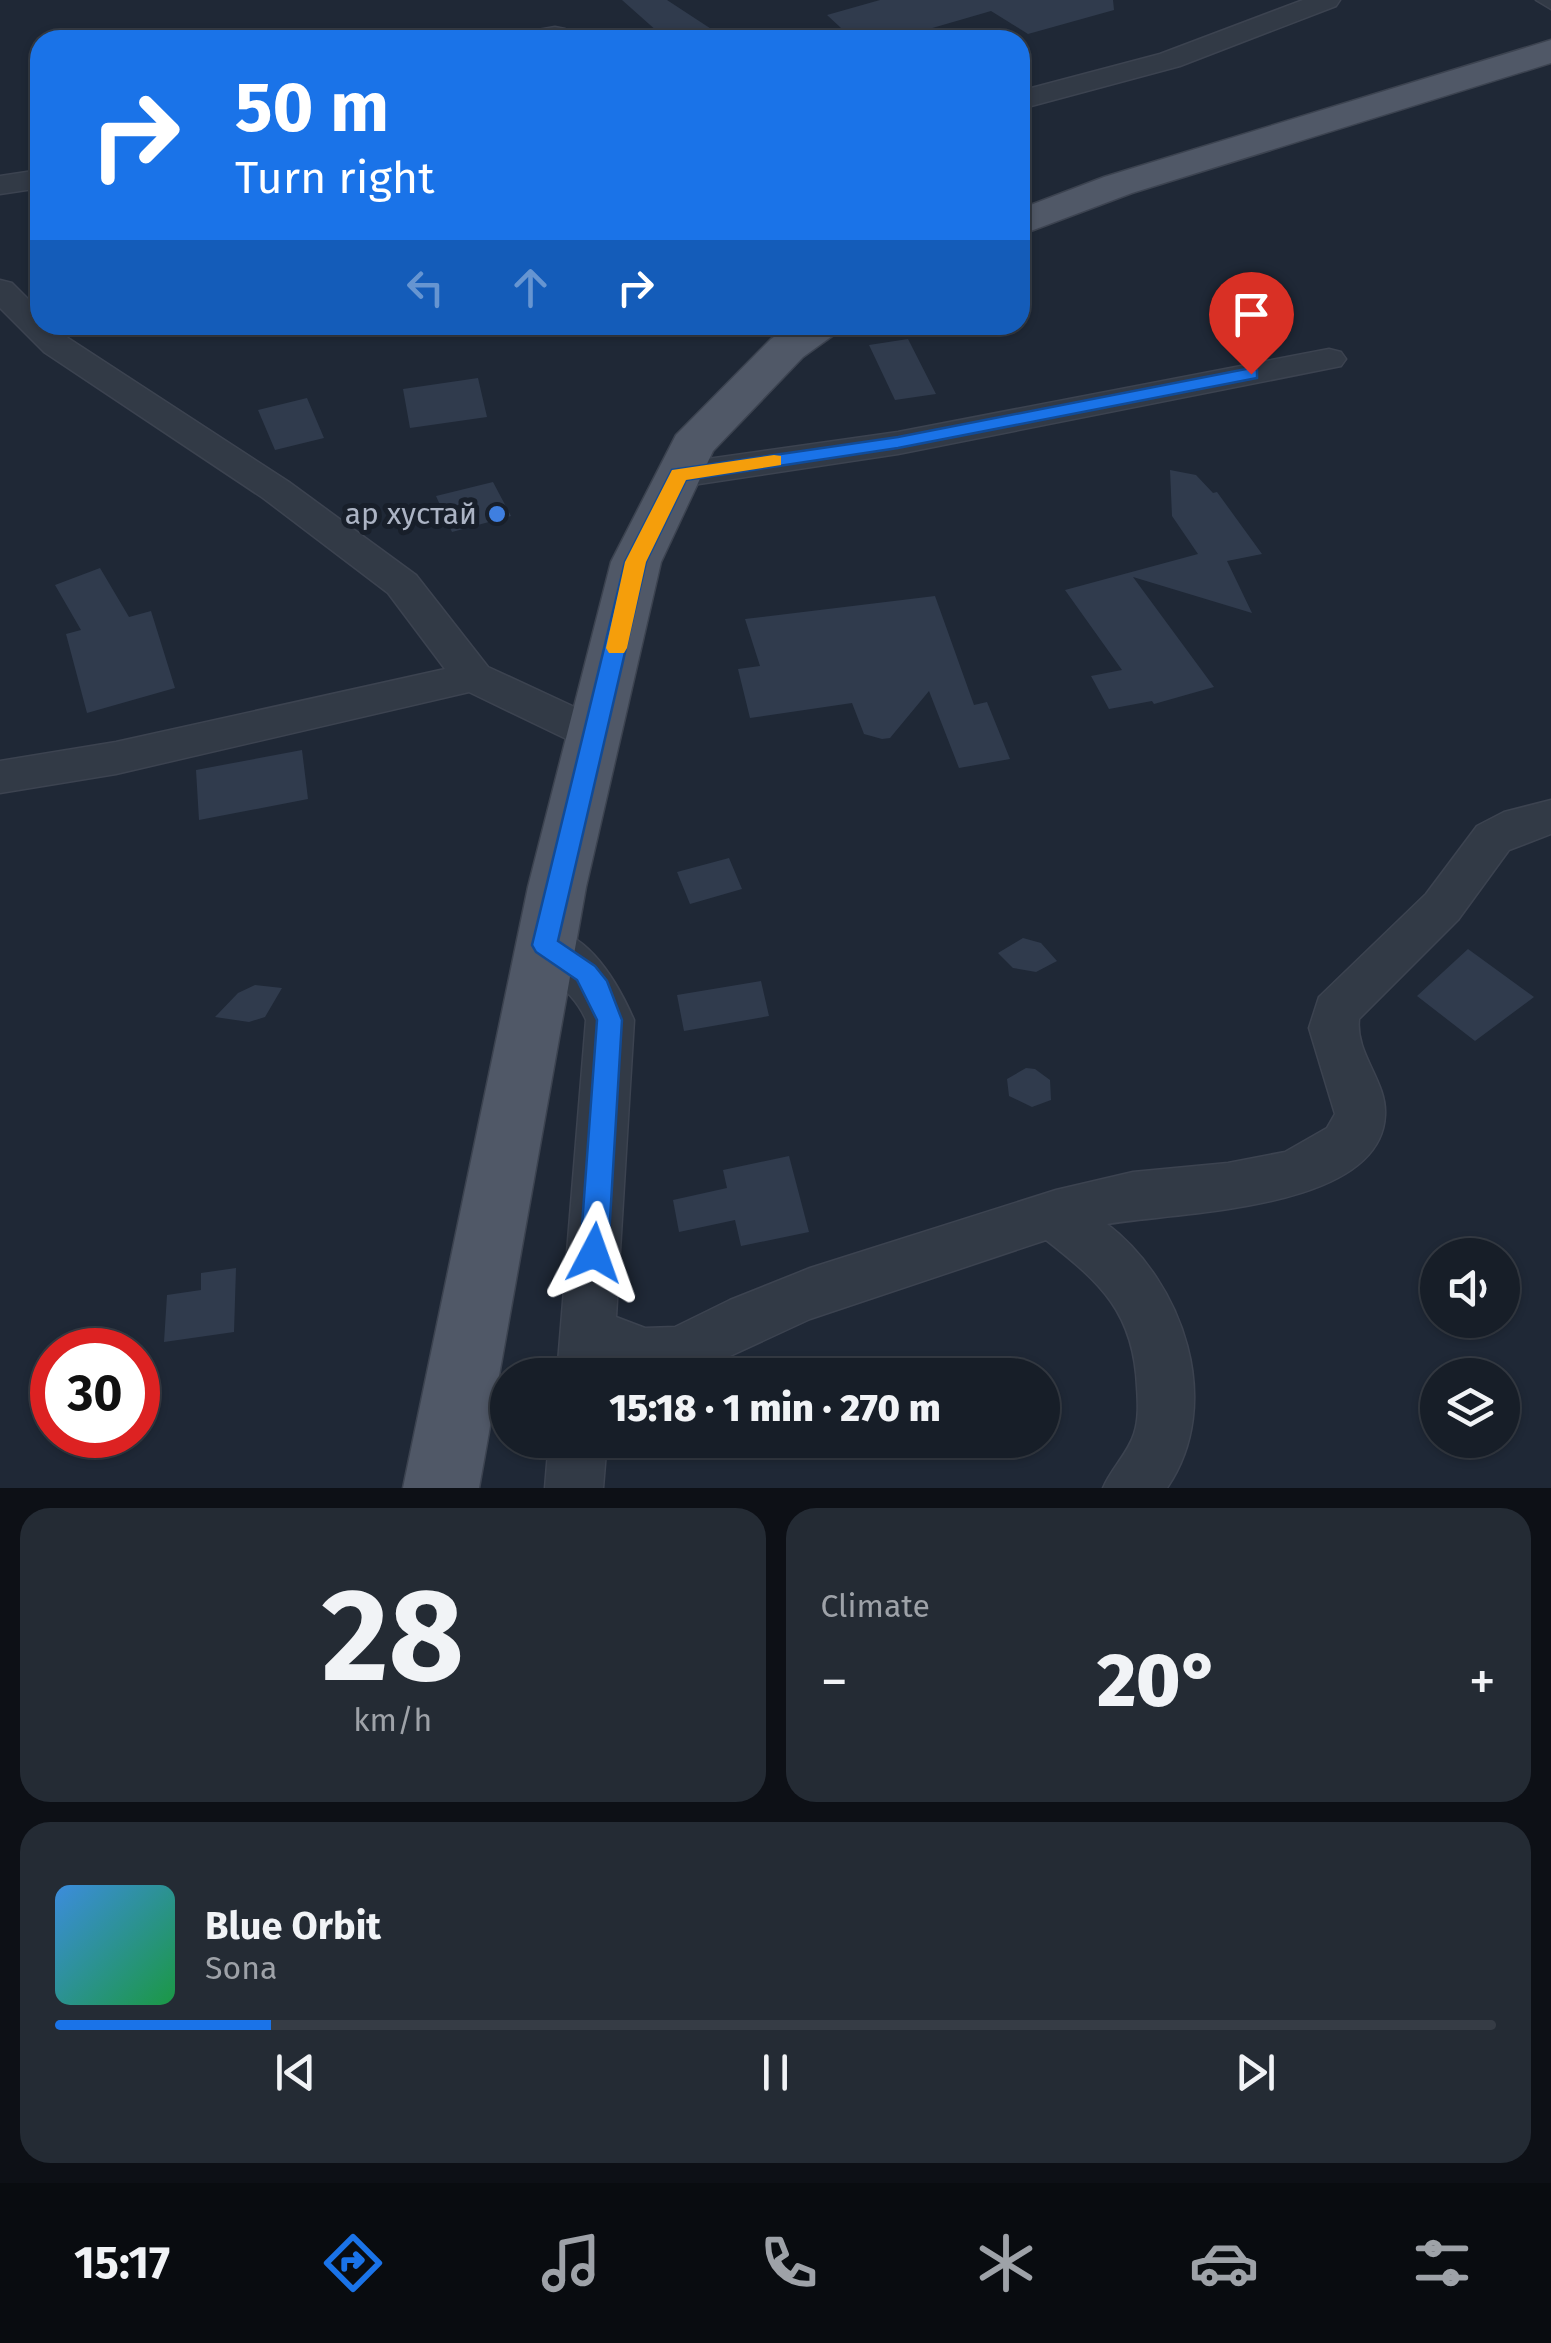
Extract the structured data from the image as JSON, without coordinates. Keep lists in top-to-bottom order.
{
  "places": ["ар хустай"],
  "page": {
    "turn": ["50 m", "Turn right"],
    "limit": "30",
    "trip": "15:18 · 1 min · 270 m",
    "tile": [
      ["28", "km/h"],
      "Climate"
    ],
    "heat": ["−", "20°", "+"],
    "song": ["Blue Orbit", "Sona"],
    "tabs": "15:17"
  }
}
